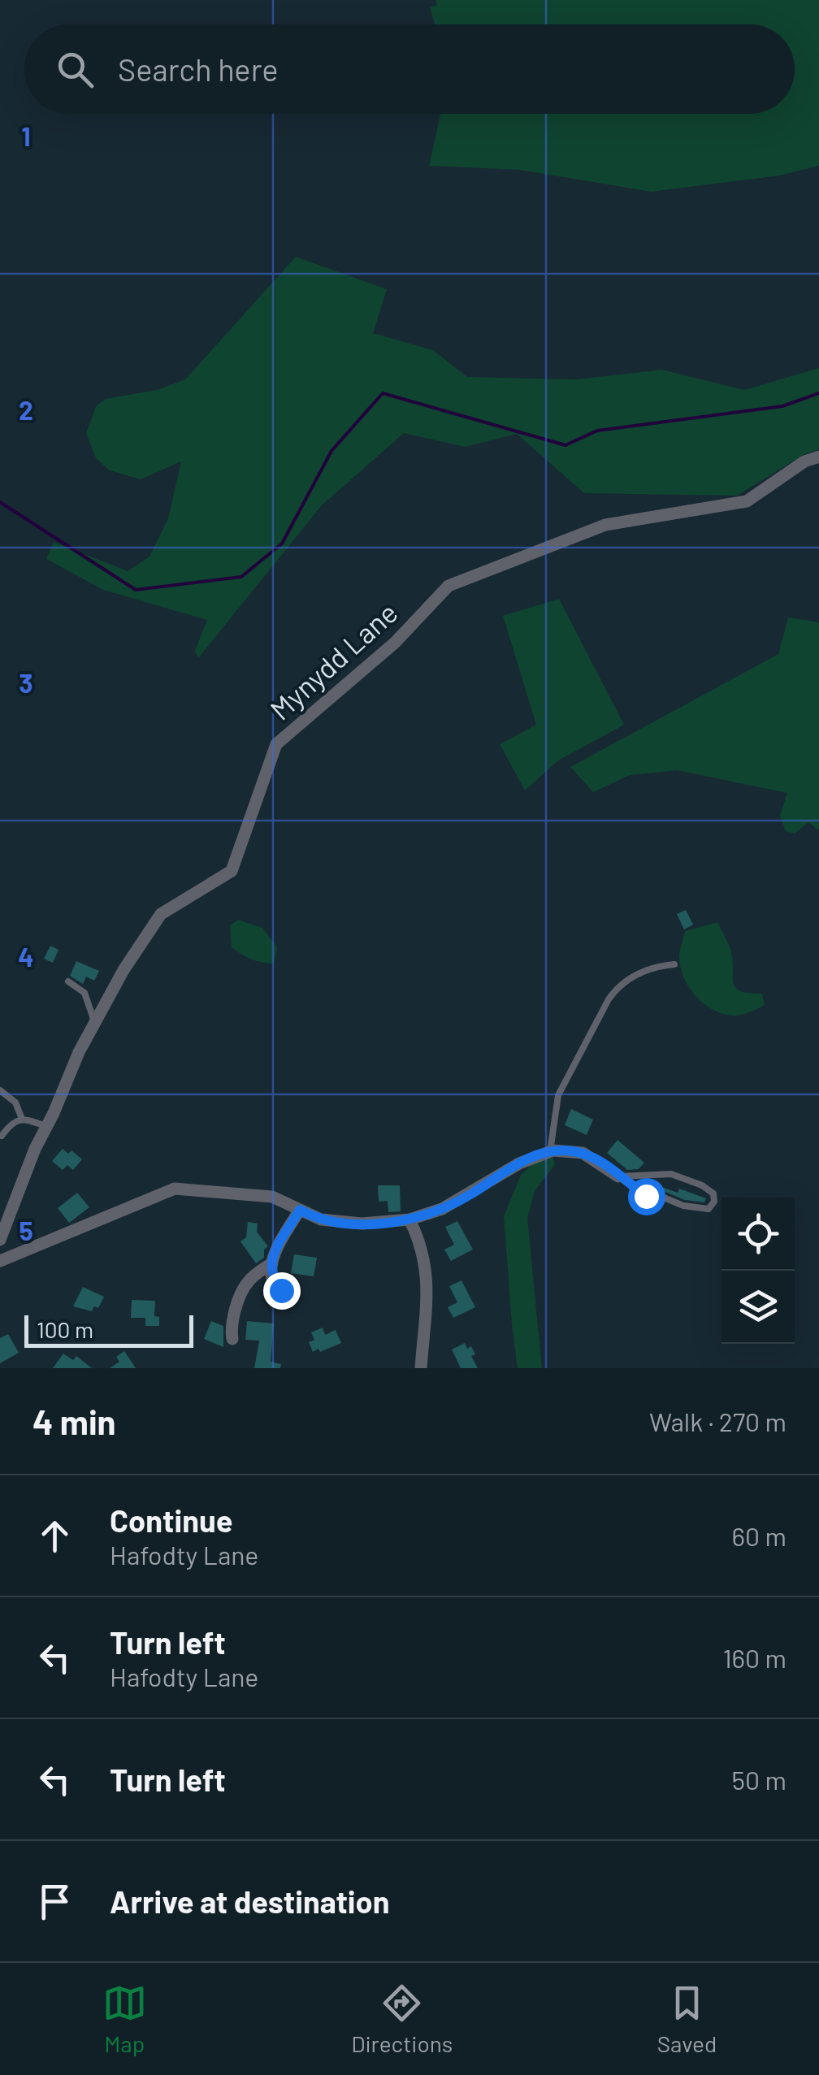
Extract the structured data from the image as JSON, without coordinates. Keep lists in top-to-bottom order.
{
  "streets": {
    "street": ["Mynydd Lane"]
  },
  "scale_bar": "100 m",
  "page": {
    "search": "Search here",
    "scale": "100 m",
    "heading": ["4 min", "Walk · 270 m"],
    "list": [
      ["Continue", "Hafodty Lane", "60 m"],
      ["Turn left", "Hafodty Lane", "160 m"],
      ["Turn left", "50 m"],
      "Arrive at destination"
    ],
    "nav": ["Map", "Directions", "Saved"]
  },
  "grid": {
    "rows": [
      "1",
      "2",
      "3",
      "4",
      "5"
    ]
  }
}
